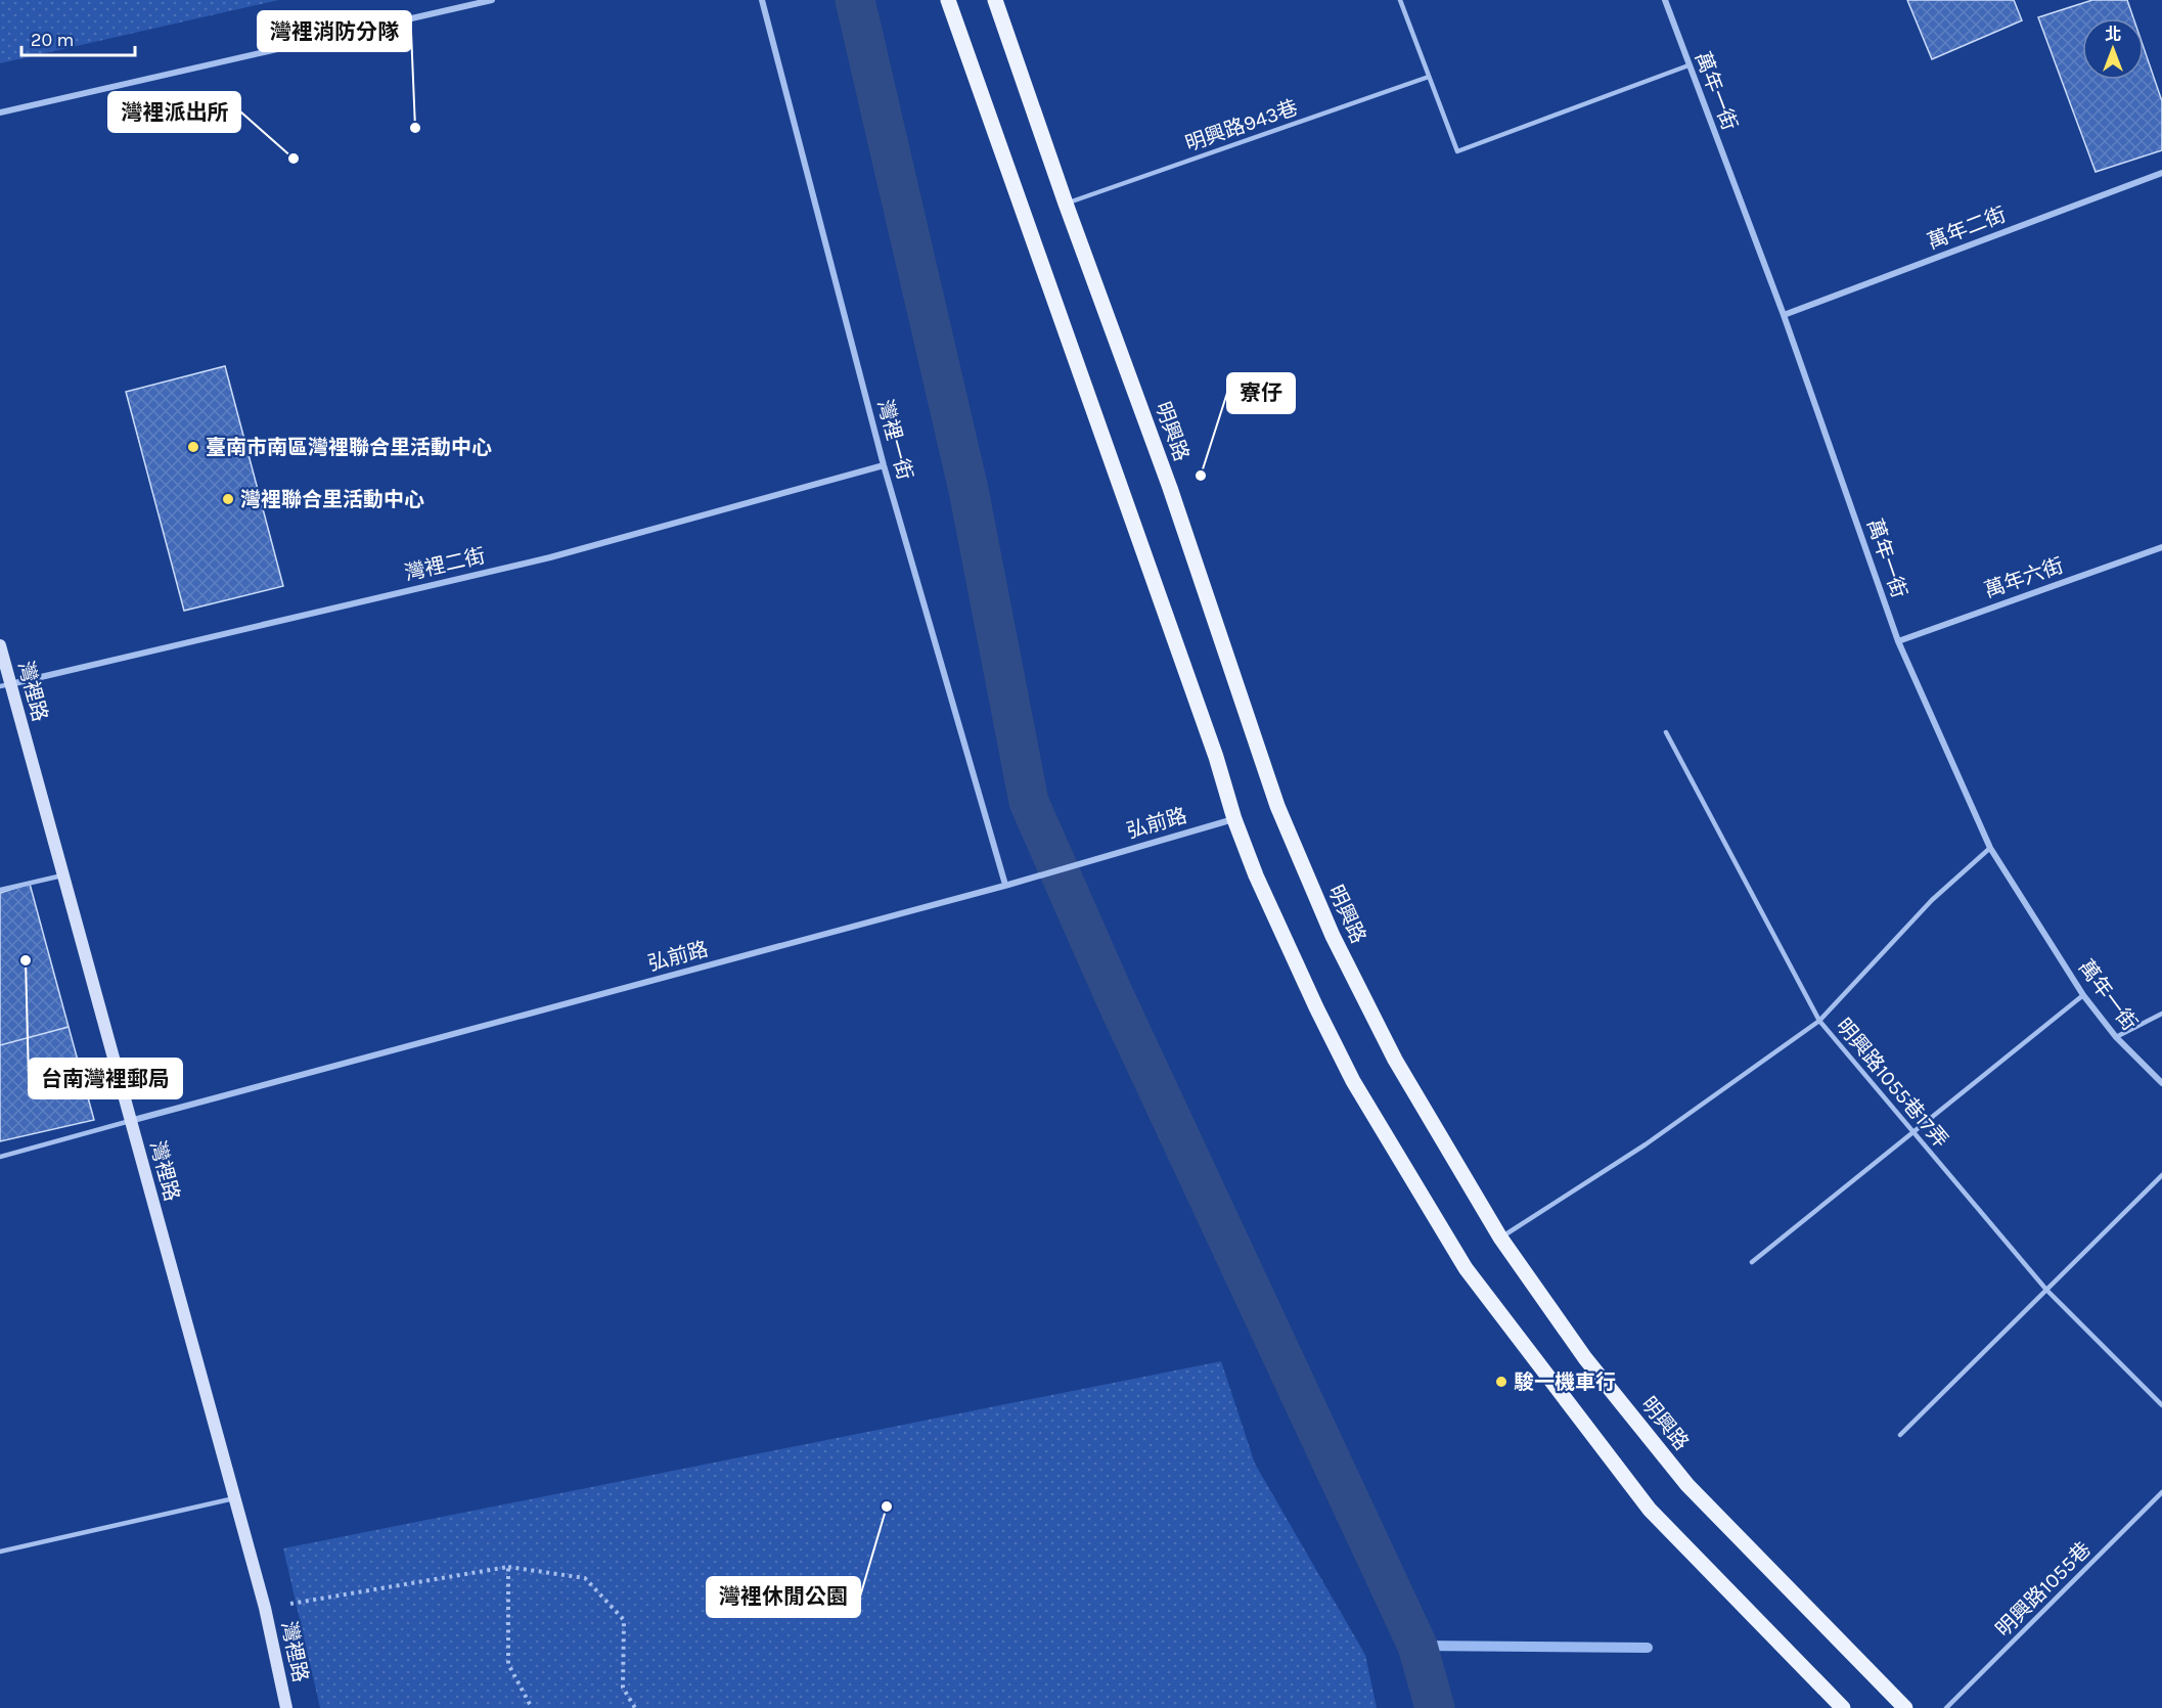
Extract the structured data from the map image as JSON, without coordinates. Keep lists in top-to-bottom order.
{
  "streets": {
    "main road": ["明興路"],
    "street": [
      "萬年一街",
      "萬年二街",
      "灣裡一街",
      "灣裡二街",
      "萬年六街",
      "灣裡路",
      "弘前路"
    ],
    "lane": ["明興路943巷", "明興路1055巷17弄", "明興路1055巷"]
  },
  "crossings": [
    ["萬年一街", "萬年二街"],
    ["萬年一街", "萬年六街"],
    ["明興路943巷", "明興路"],
    ["灣裡一街", "灣裡二街"],
    ["灣裡一街", "弘前路"],
    ["灣裡二街", "灣裡路"],
    ["灣裡路", "弘前路"]
  ],
  "places": [
    "灣裡消防分隊",
    "灣裡派出所",
    "臺南市南區灣裡聯合里活動中心",
    "寮仔",
    "灣裡聯合里活動中心",
    "台南灣裡郵局",
    "駿一機車行",
    "灣裡休閒公園"
  ],
  "scale_bar": "20 m",
  "north": "top"
}
